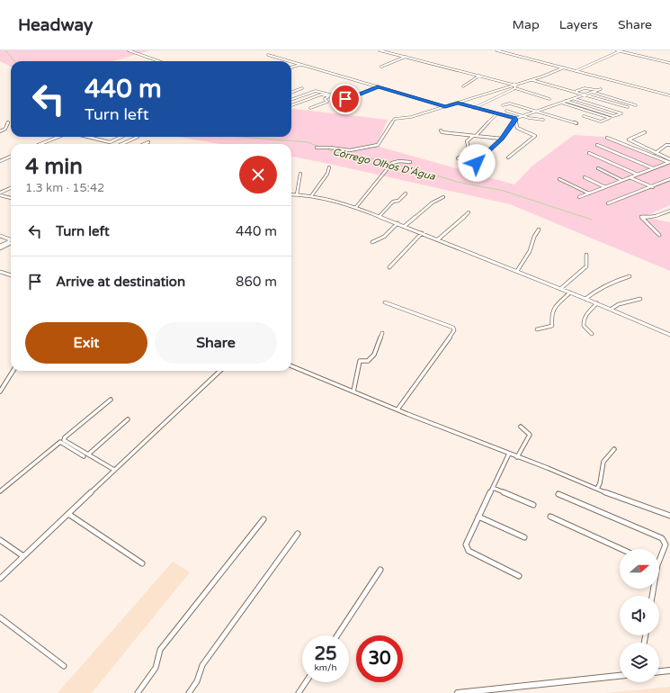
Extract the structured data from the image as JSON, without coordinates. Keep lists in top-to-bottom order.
{
  "water": ["Córrego Olhos D'Água"],
  "north": "right",
  "page": {
    "header": "Headway",
    "nav": ["Map", "Layers", "Share"],
    "turn": ["440 m", "Turn left"],
    "heading": ["4 min", "1.3 km · 15:42"],
    "list": [
      {
        "name": "Turn left",
        "value": "440 m"
      },
      {
        "name": "Arrive at destination",
        "value": "860 m"
      }
    ],
    "buttons": ["Exit", "Share"],
    "speed": "25 km/h",
    "limit": "30"
  }
}
